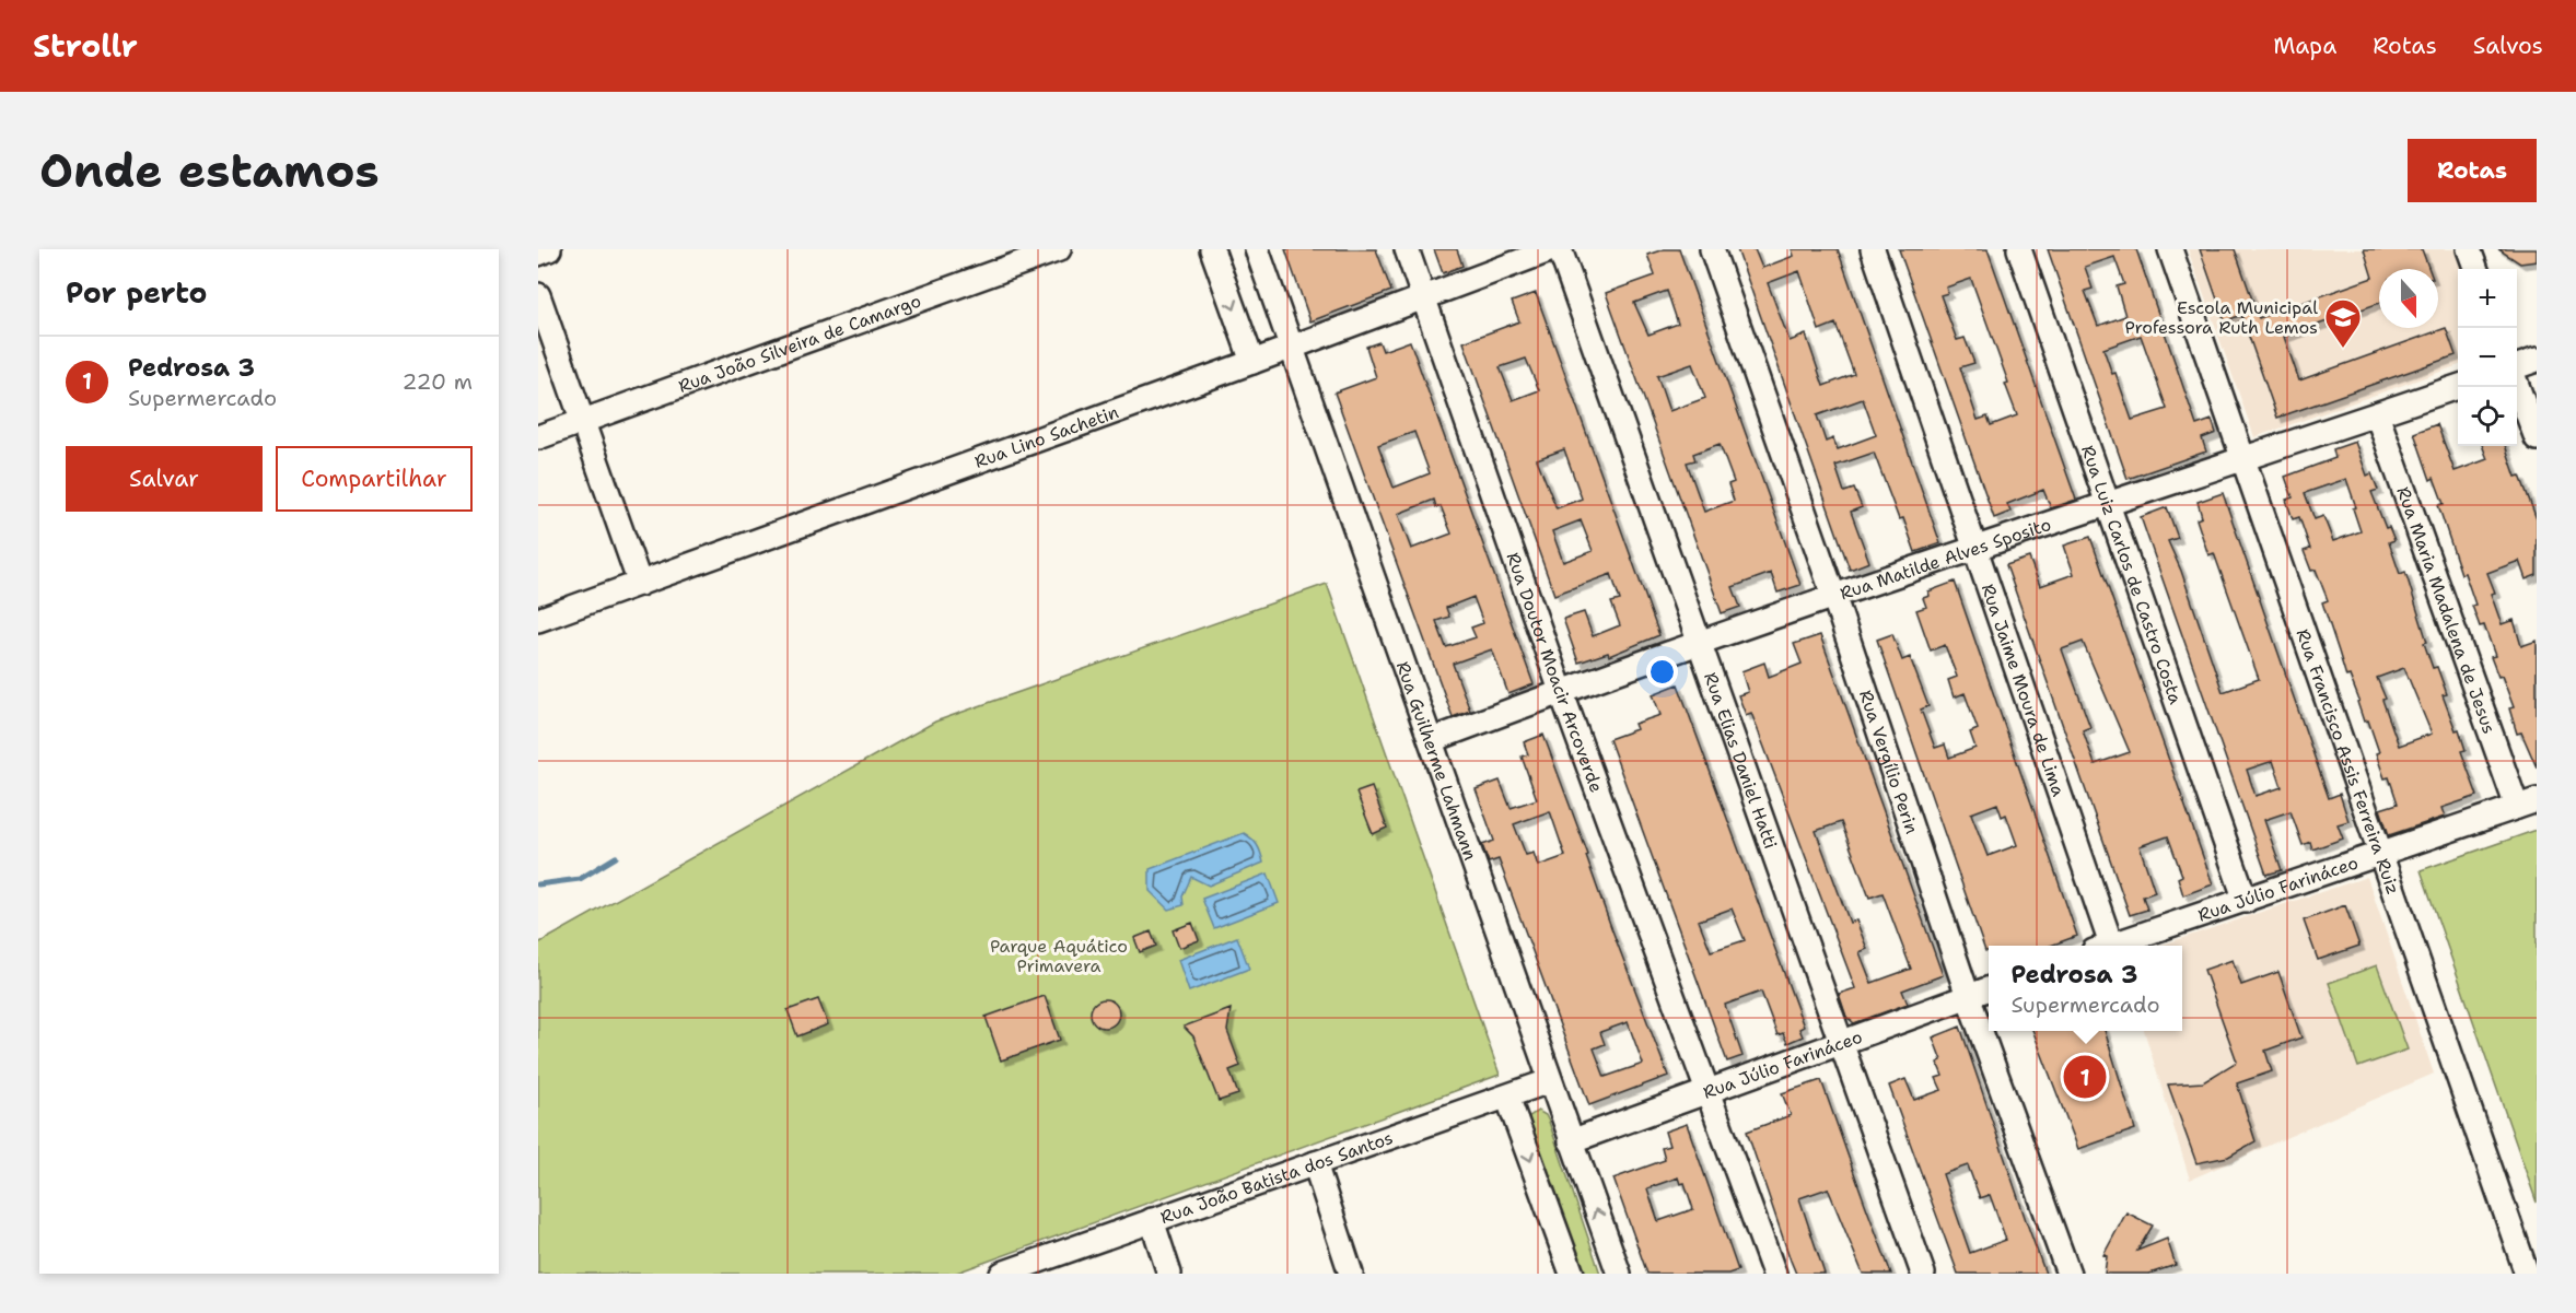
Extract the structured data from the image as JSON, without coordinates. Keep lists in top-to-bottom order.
{
  "streets": {
    "street": [
      "Rua João Silveira de Camargo",
      "Rua Lino Sachetin",
      "Rua Matilde Alves Sposito",
      "Rua Luiz Carlos de Castro Costa",
      "Rua Maria Madalena de Jesus",
      "Rua Doutor Moacir Arcoverde",
      "Rua Jaime Moura de Lima",
      "Rua Guilherme Lahmann",
      "Rua Elias Daniel Hatti",
      "Rua Vergílio Perin",
      "Rua Francisco Assis Ferreira Ruiz",
      "Rua Júlio Farináceo",
      "Rua João Batista dos Santos"
    ]
  },
  "crossings": [
    ["Rua Lino Sachetin", "Rua Doutor Moacir Arcoverde"],
    ["Rua Lino Sachetin", "Rua Guilherme Lahmann"],
    ["Rua Matilde Alves Sposito", "Rua Luiz Carlos de Castro Costa"],
    ["Rua Matilde Alves Sposito", "Rua Maria Madalena de Jesus"],
    ["Rua Matilde Alves Sposito", "Rua Doutor Moacir Arcoverde"],
    ["Rua Matilde Alves Sposito", "Rua Jaime Moura de Lima"],
    ["Rua Matilde Alves Sposito", "Rua Guilherme Lahmann"],
    ["Rua Matilde Alves Sposito", "Rua Elias Daniel Hatti"],
    ["Rua Matilde Alves Sposito", "Rua Vergílio Perin"],
    ["Rua Matilde Alves Sposito", "Rua Francisco Assis Ferreira Ruiz"],
    ["Rua Luiz Carlos de Castro Costa", "Rua Júlio Farináceo"],
    ["Rua Maria Madalena de Jesus", "Rua Júlio Farináceo"],
    ["Rua Doutor Moacir Arcoverde", "Rua Júlio Farináceo"],
    ["Rua Guilherme Lahmann", "Rua Júlio Farináceo"],
    ["Rua Guilherme Lahmann", "Rua João Batista dos Santos"],
    ["Rua Elias Daniel Hatti", "Rua Júlio Farináceo"],
    ["Rua Vergílio Perin", "Rua Júlio Farináceo"],
    ["Rua Francisco Assis Ferreira Ruiz", "Rua Júlio Farináceo"]
  ],
  "parks": ["Parque Aquático Primavera"],
  "places": {
    "school or university": ["Escola Municipal Professora Ruth Lemos"]
  },
  "north": "bottom",
  "page": {
    "header": "Strollr",
    "nav": ["Mapa", "Rotas", "Salvos"],
    "buttons": [
      "Rotas",
      ["Salvar", "Compartilhar"]
    ],
    "title": "Onde estamos",
    "heading": "Por perto",
    "map_buttons": ["+", "−"],
    "list": [
      {
        "mark": "1",
        "name": "Pedrosa 3",
        "note": "Supermercado",
        "value": "220 m"
      }
    ],
    "popup": ["Pedrosa 3", "Supermercado"],
    "pins": "1"
  }
}
